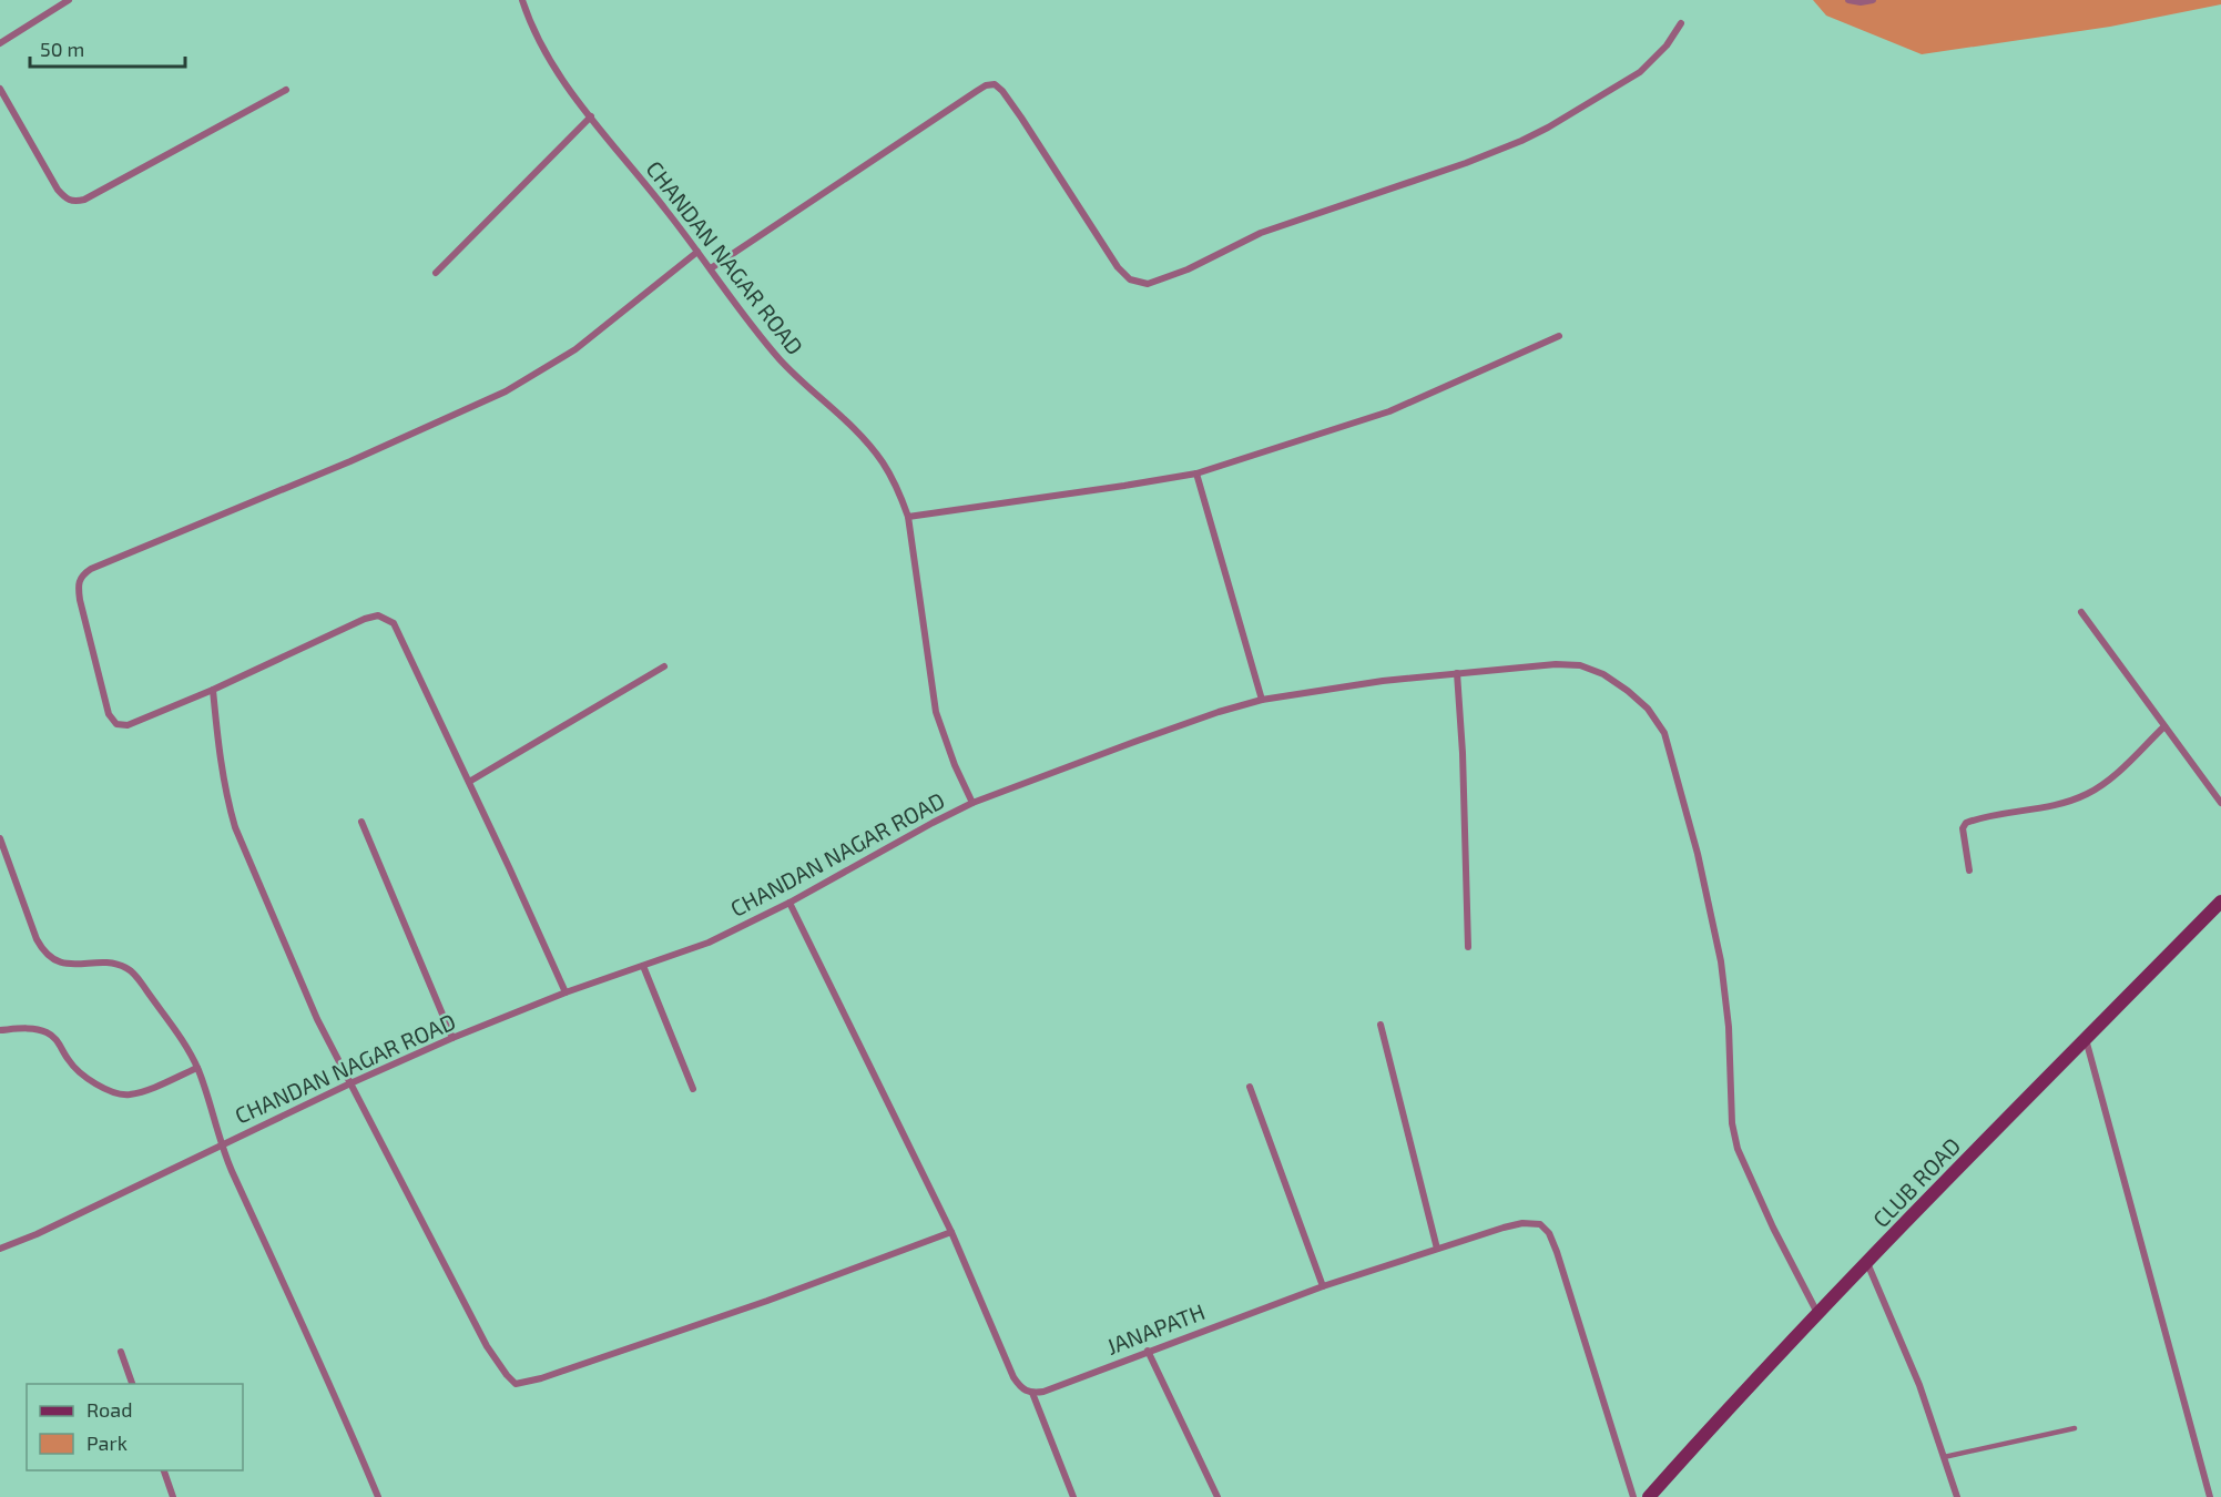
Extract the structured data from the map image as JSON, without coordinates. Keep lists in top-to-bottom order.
{
  "streets": {
    "street": ["CHANDAN NAGAR ROAD", "CLUB ROAD", "JANAPATH"]
  },
  "legend": ["Road", "Park"],
  "scale_bar": "50 m"
}
